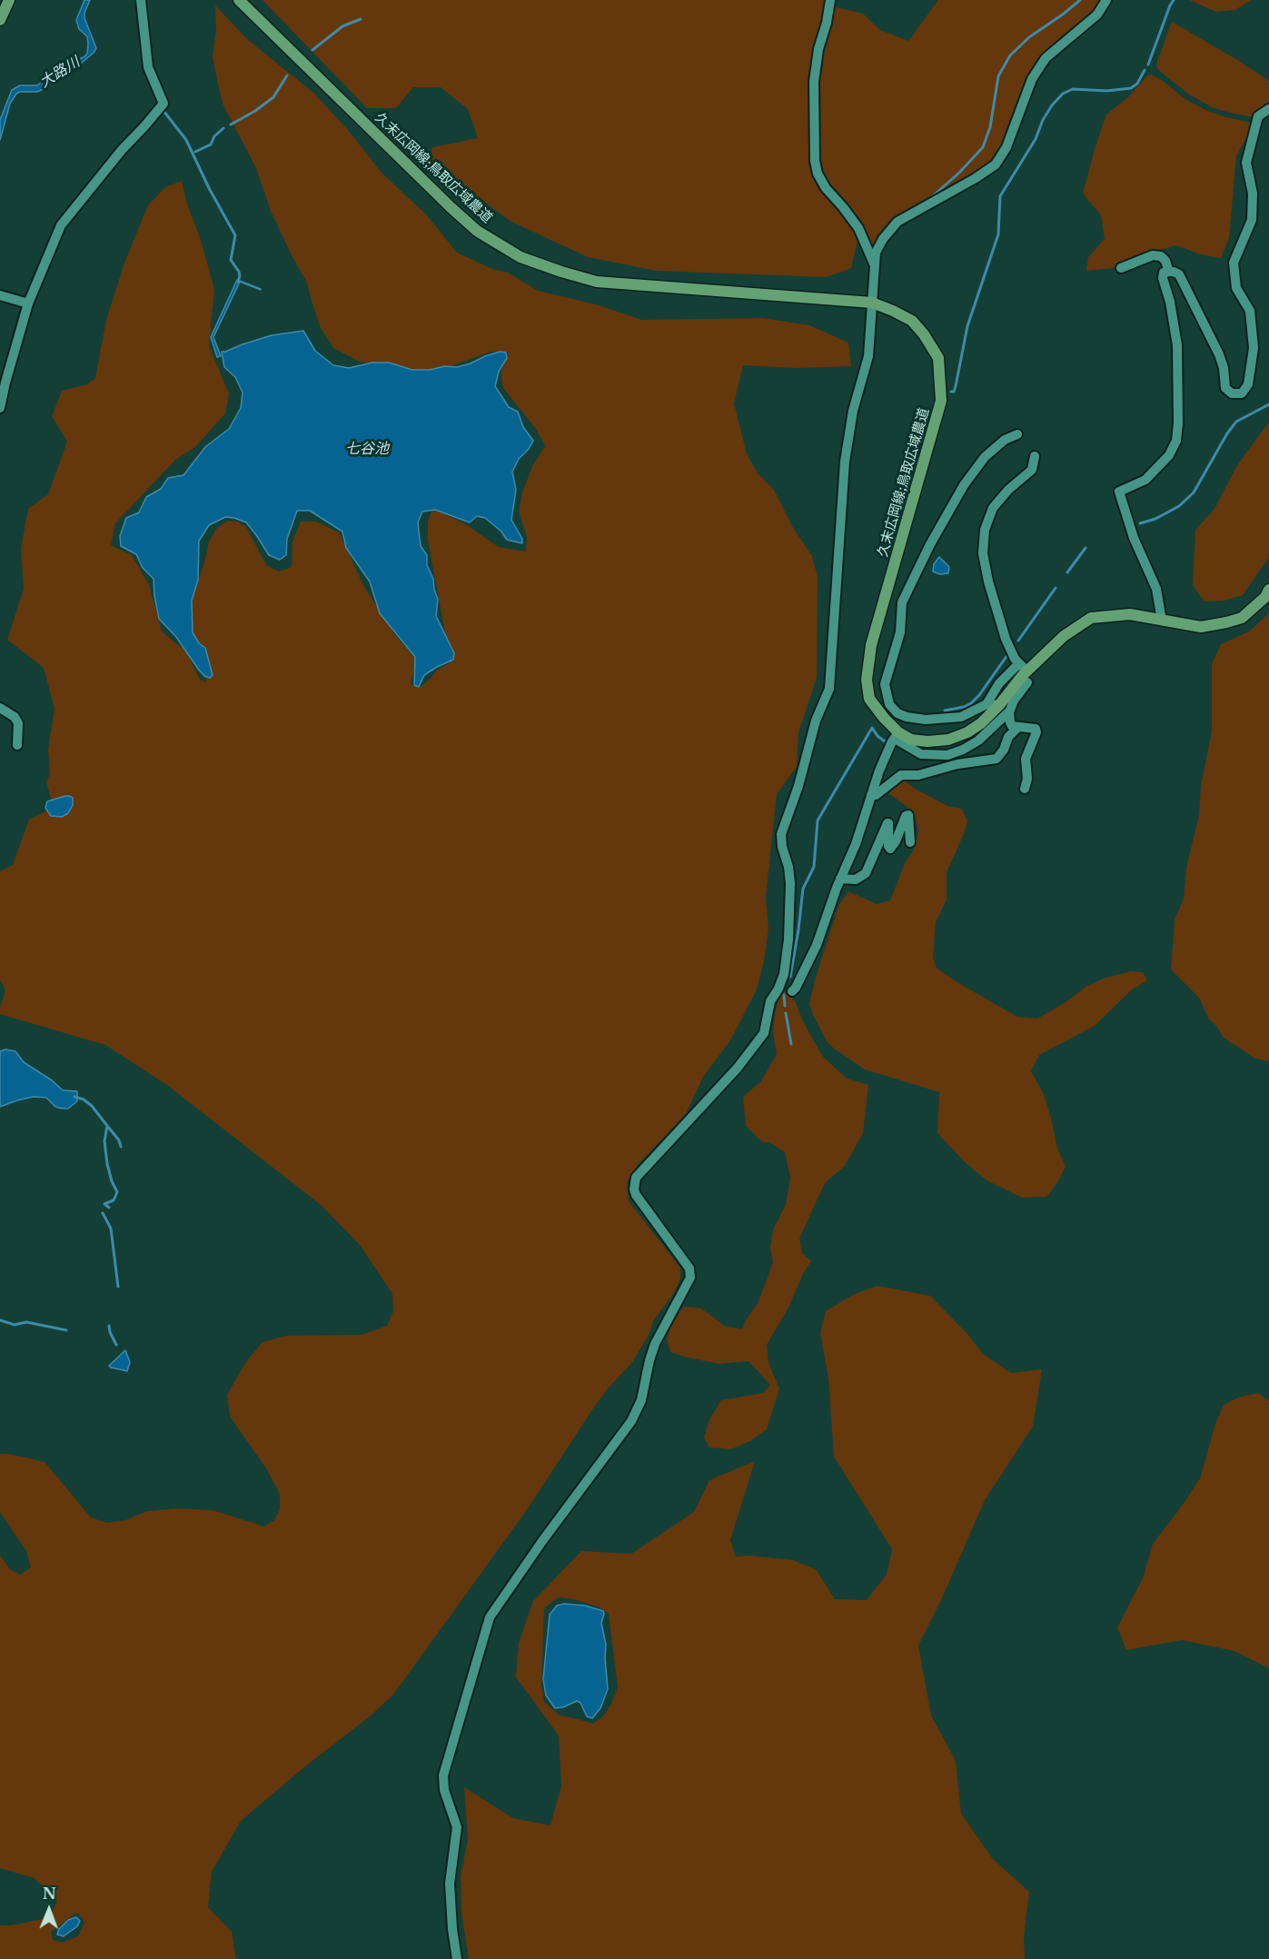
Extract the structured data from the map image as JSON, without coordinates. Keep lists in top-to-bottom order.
{
  "streets": {
    "street": ["久末広岡線;鳥取広域農道"]
  },
  "water": ["大路川", "七谷池"],
  "north": "top"
}
